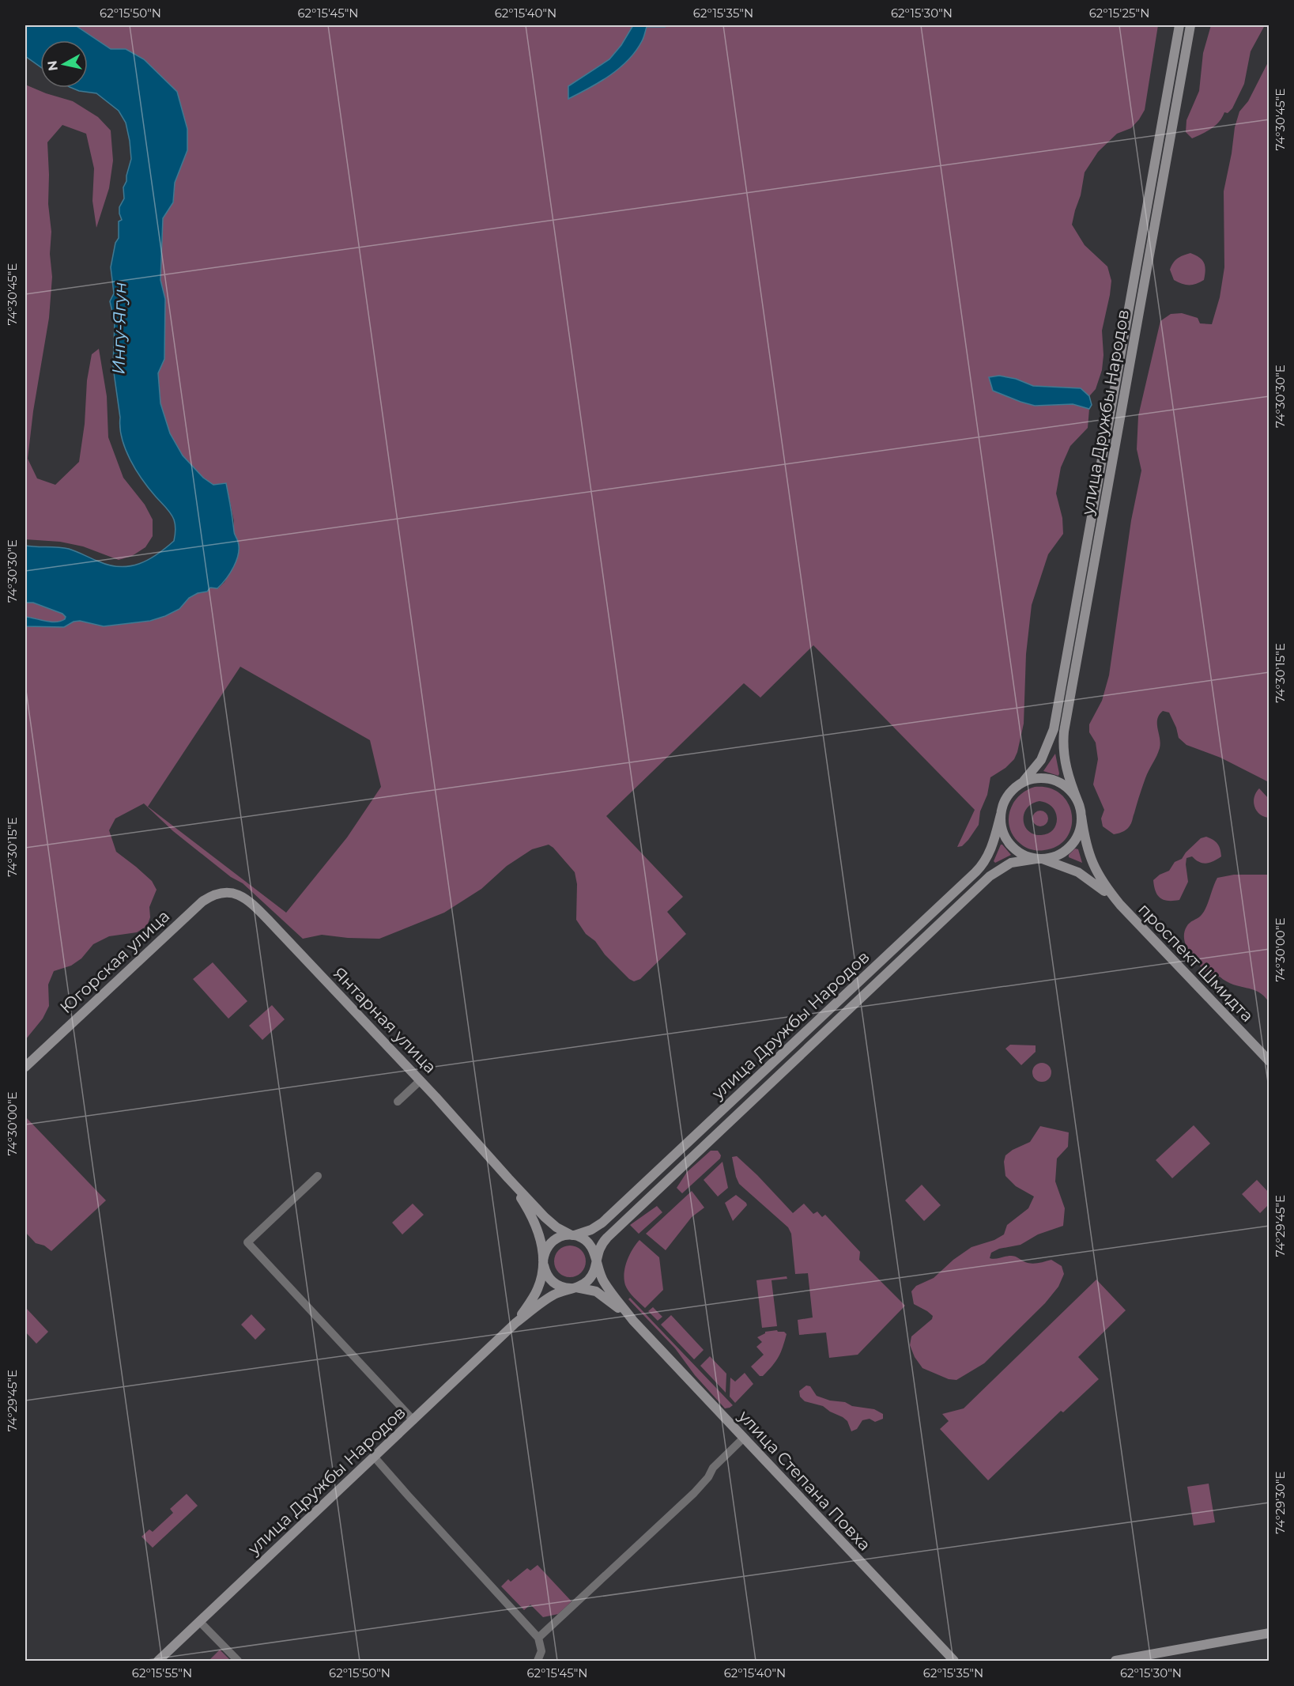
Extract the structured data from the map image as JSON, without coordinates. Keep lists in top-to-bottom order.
{
  "streets": {
    "main road": [
      "улица Дружбы Народов",
      "Югорская улица",
      "проспект Шмидта",
      "Янтарная улица",
      "улица Степана Повха"
    ]
  },
  "crossings": [
    ["улица Дружбы Народов", "проспект Шмидта"],
    ["Югорская улица", "Янтарная улица"]
  ],
  "water": ["Ингу-Ягун"],
  "north": "left",
  "coordinates": [
    "62°15'50\"N",
    "62°15'45\"N",
    "62°15'40\"N",
    "62°15'35\"N",
    "62°15'30\"N",
    "62°15'25\"N",
    "74°30'45\"E",
    "74°30'30\"E",
    "74°30'15\"E",
    "74°30'00\"E",
    "74°29'45\"E",
    "74°29'30\"E",
    "62°15'55\"N"
  ]
}
